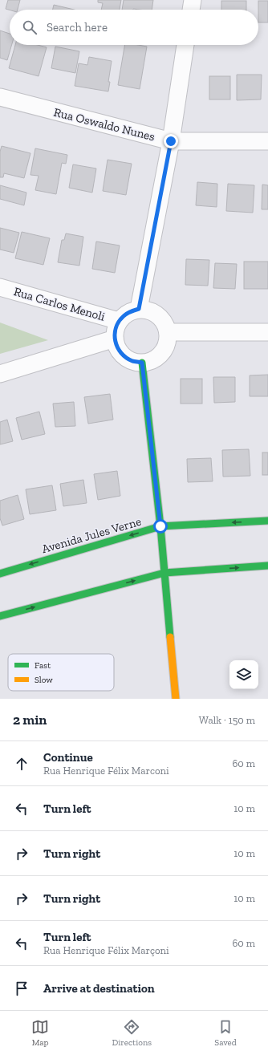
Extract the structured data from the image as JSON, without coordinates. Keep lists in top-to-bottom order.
{
  "streets": {
    "main road": ["Avenida Jules Verne"],
    "street": ["Rua Oswaldo Nunes", "Rua Carlos Menoli"]
  },
  "legend": ["Fast", "Slow"],
  "page": {
    "search": "Search here",
    "heading": ["2 min", "Walk · 150 m"],
    "list": [
      ["Continue", "Rua Henrique Félix Marconi", "60 m"],
      ["Turn left", "10 m"],
      ["Turn right", "10 m"],
      ["Turn right", "10 m"],
      ["Turn left", "Rua Henrique Félix Marçoni", "60 m"],
      "Arrive at destination"
    ],
    "nav": ["Map", "Directions", "Saved"]
  }
}
